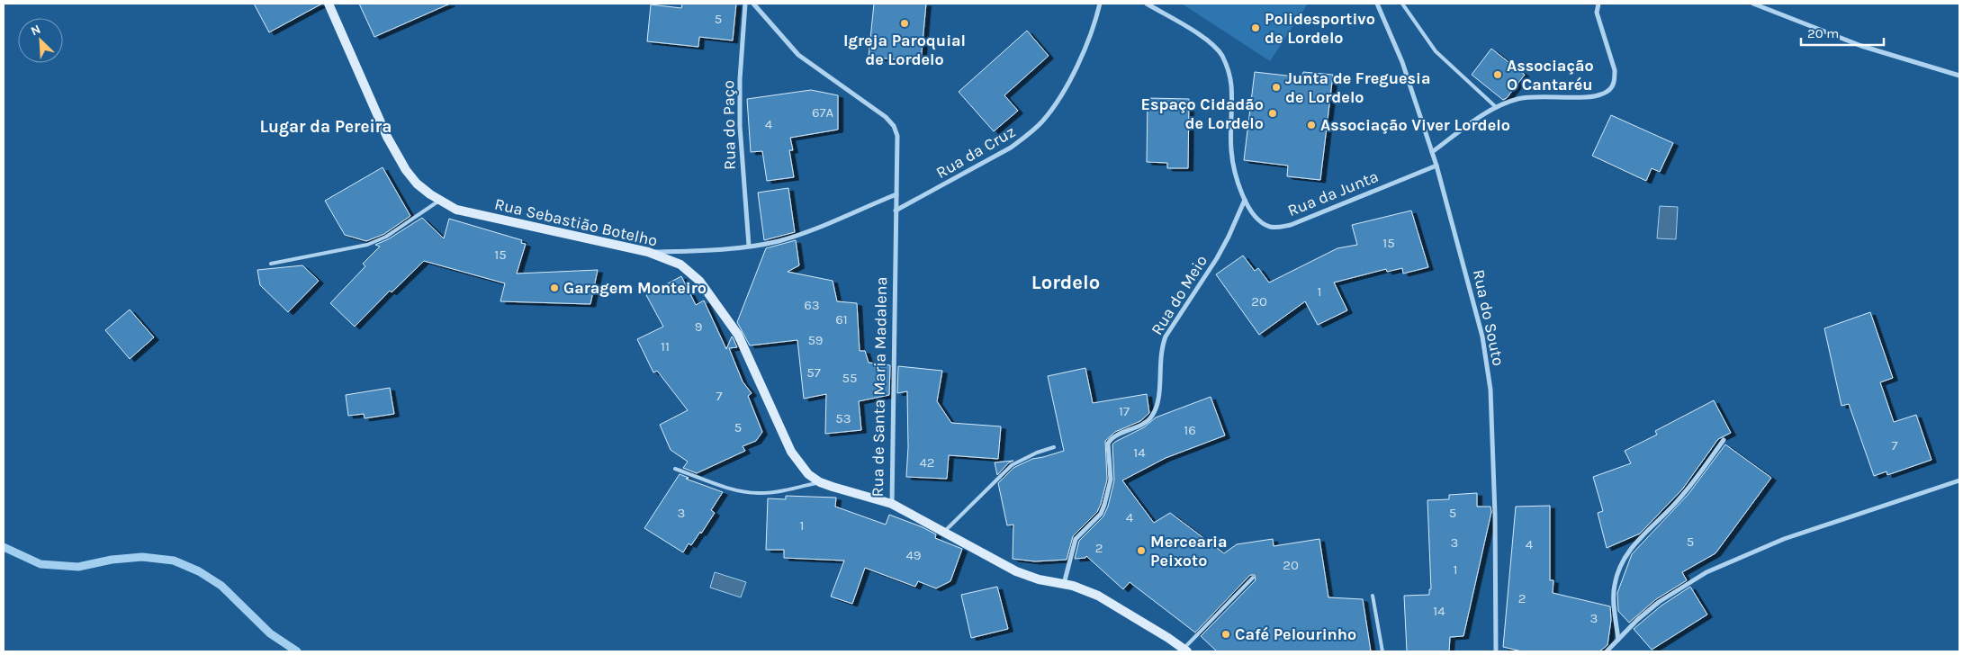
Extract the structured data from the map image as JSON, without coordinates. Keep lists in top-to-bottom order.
{
  "streets": {
    "main road": ["Rua Sebastião Botelho", "Rua de Santa Maria Madalena"],
    "street": [
      "Rua do Paço",
      "Rua da Cruz",
      "Rua da Junta",
      "Rua do Meio",
      "Rua do Souto"
    ]
  },
  "crossings": [
    ["Rua da Cruz", "Rua de Santa Maria Madalena"],
    ["Rua da Junta", "Rua do Meio"],
    ["Rua da Junta", "Rua do Souto"],
    ["Rua Sebastião Botelho", "Rua de Santa Maria Madalena"],
    ["Rua do Meio", "Rua de Santa Maria Madalena"]
  ],
  "districts": ["Lugar da Pereira", "Lordelo"],
  "places": [
    "Igreja Paroquial de Lordelo",
    "Polidesportivo de Lordelo",
    "Associação O Cantaréu",
    "Junta de Freguesia de Lordelo",
    "Espaço Cidadão de Lordelo",
    "Associação Viver Lordelo",
    "Garagem Monteiro",
    "Mercearia Peixoto",
    "Café Pelourinho"
  ],
  "house_numbers": [
    "5",
    "67A",
    "4",
    "15",
    "15",
    "1",
    "20",
    "63",
    "61",
    "9",
    "59",
    "11",
    "57",
    "55",
    "7",
    "17",
    "53",
    "5",
    "16",
    "7",
    "14",
    "42",
    "3",
    "5",
    "4",
    "1",
    "5",
    "3",
    "4",
    "2",
    "49",
    "20",
    "1",
    "2",
    "14",
    "3"
  ],
  "scale_bar": "20 m",
  "north": "top left"
}
